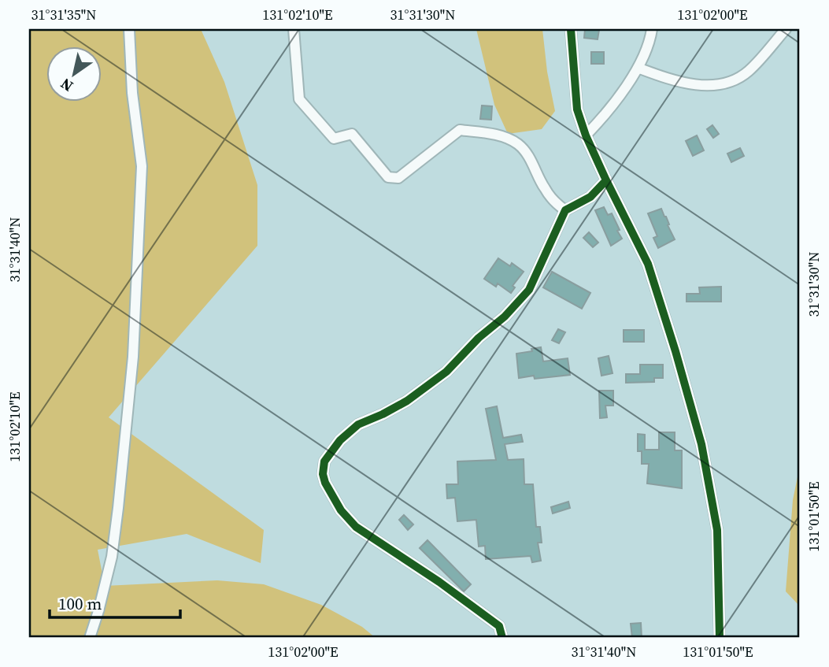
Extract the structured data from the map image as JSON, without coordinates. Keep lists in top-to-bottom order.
{
  "scale_bar": "100 m",
  "north": "bottom left",
  "coordinates": [
    "31°31'35\"N",
    "131°02'10\"E",
    "31°31'30\"N",
    "131°02'00\"E",
    "31°31'40\"N",
    "131°01'50\"E"
  ]
}
